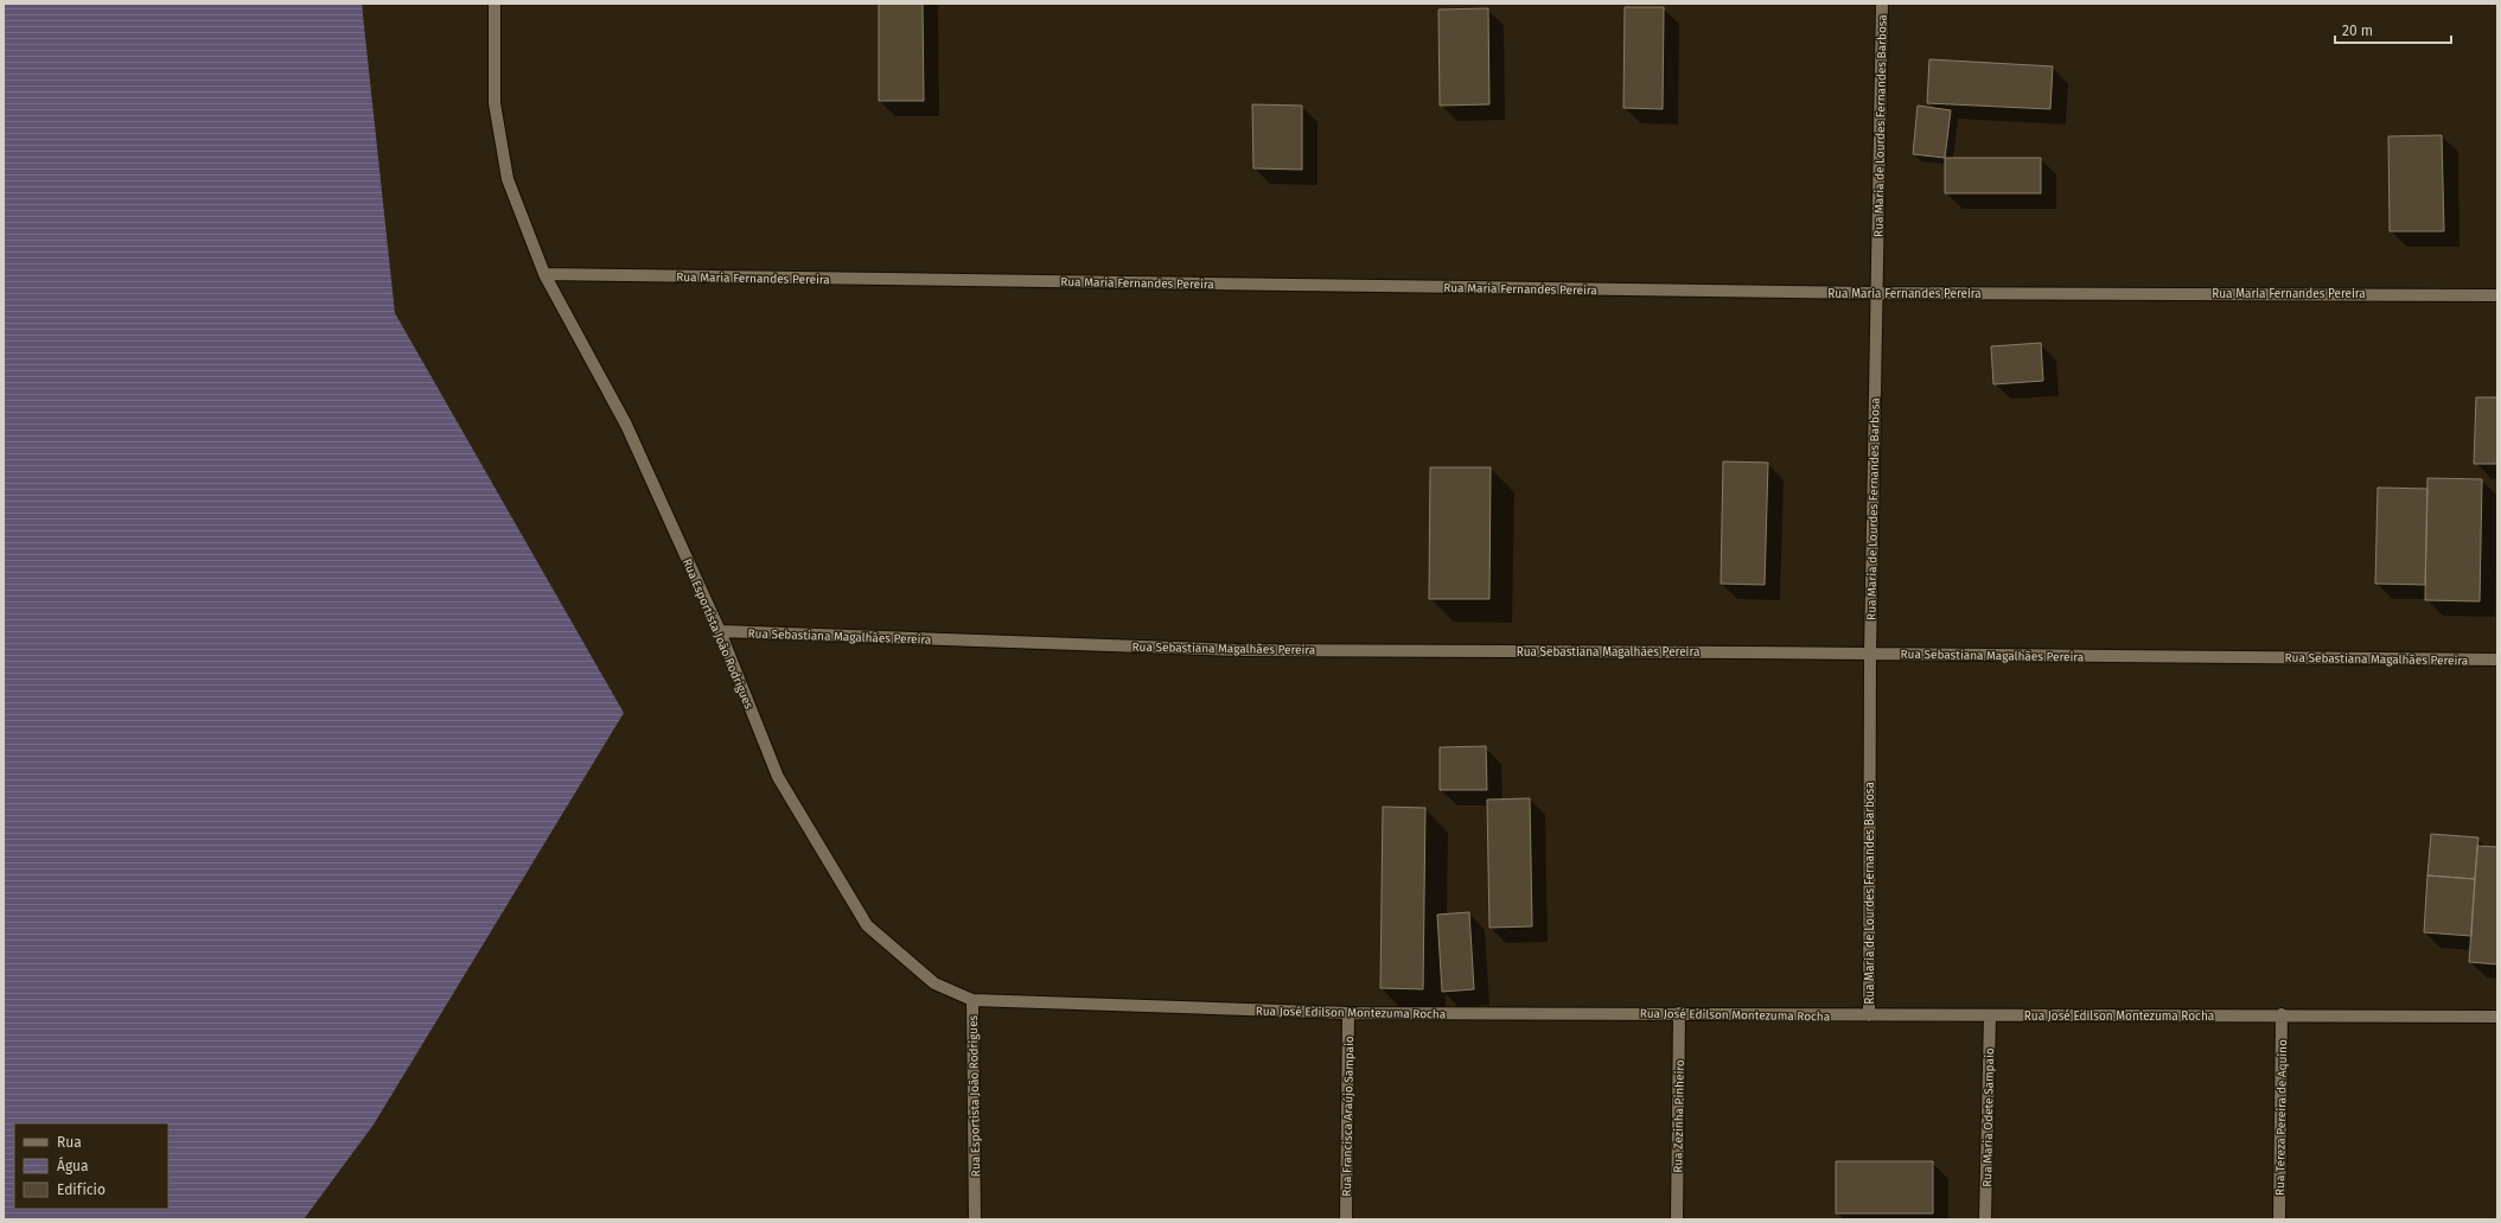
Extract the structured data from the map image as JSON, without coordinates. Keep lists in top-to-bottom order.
{
  "streets": {
    "street": [
      "Rua Maria de Lourdes Fernandes Barbosa",
      "Rua Maria Fernandes Pereira",
      "Rua Esportista João Rodrigues",
      "Rua Sebastiana Magalhães Pereira",
      "Rua José Edilson Montezuma Rocha",
      "Rua Francisca Araújo Sampaio",
      "Rua Zezinha Pinheiro",
      "Rua Maria Odete Sampaio",
      "Rua Tereza Pereira de Aquino"
    ]
  },
  "crossings": [
    ["Rua Maria de Lourdes Fernandes Barbosa", "Rua Maria Fernandes Pereira"],
    ["Rua Maria de Lourdes Fernandes Barbosa", "Rua Sebastiana Magalhães Pereira"],
    ["Rua Maria de Lourdes Fernandes Barbosa", "Rua José Edilson Montezuma Rocha"],
    ["Rua Maria Fernandes Pereira", "Rua Esportista João Rodrigues"],
    ["Rua Esportista João Rodrigues", "Rua Sebastiana Magalhães Pereira"],
    ["Rua Esportista João Rodrigues", "Rua José Edilson Montezuma Rocha"],
    ["Rua José Edilson Montezuma Rocha", "Rua Francisca Araújo Sampaio"],
    ["Rua José Edilson Montezuma Rocha", "Rua Zezinha Pinheiro"],
    ["Rua José Edilson Montezuma Rocha", "Rua Maria Odete Sampaio"],
    ["Rua José Edilson Montezuma Rocha", "Rua Tereza Pereira de Aquino"]
  ],
  "legend": ["Rua", "Água", "Edifício"],
  "scale_bar": "20 m"
}
